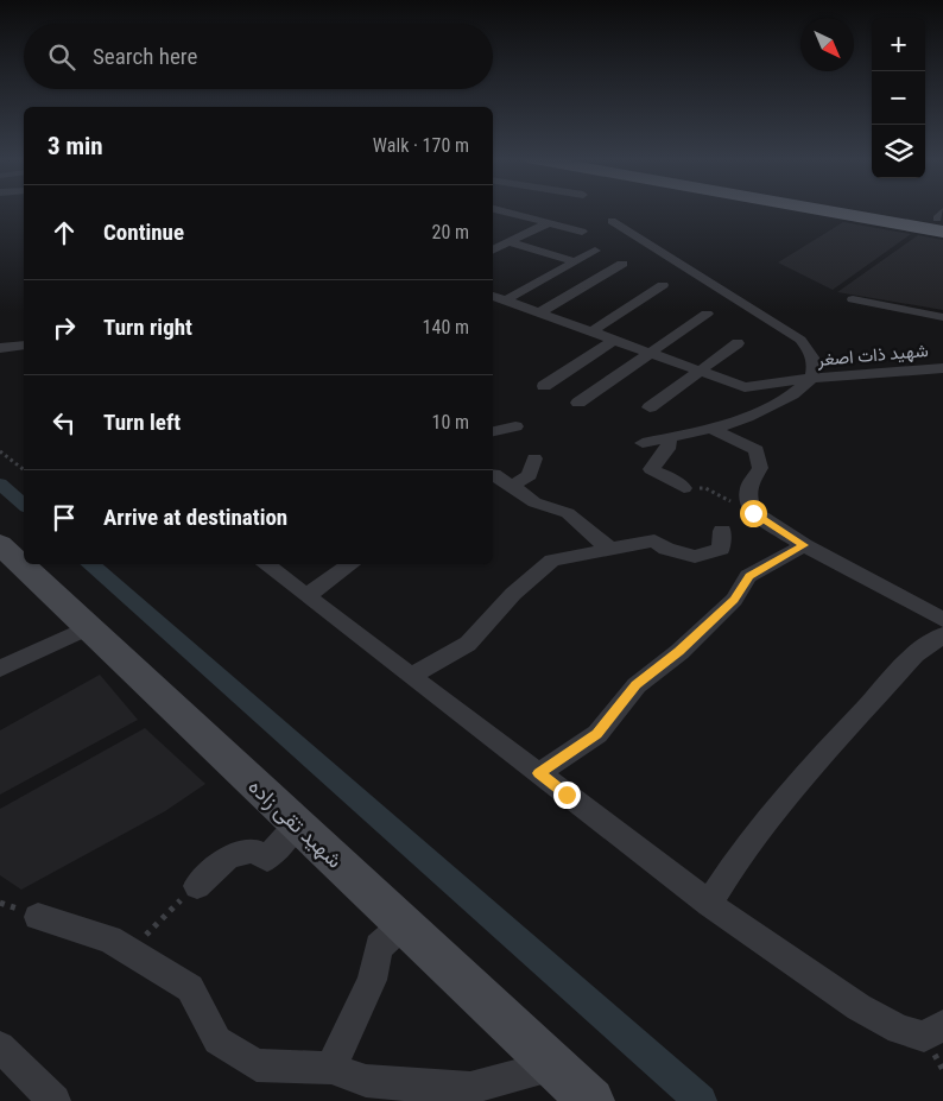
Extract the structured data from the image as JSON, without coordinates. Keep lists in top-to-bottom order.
{
  "streets": {
    "main road": ["شهید تقی زاده"],
    "street": ["شهید ذات اصغر"]
  },
  "north": "bottom right",
  "page": {
    "map_buttons": ["+", "−"],
    "search": "Search here",
    "heading": ["3 min", "Walk · 170 m"],
    "list": [
      ["Continue", "20 m"],
      ["Turn right", "140 m"],
      ["Turn left", "10 m"],
      "Arrive at destination"
    ]
  }
}
